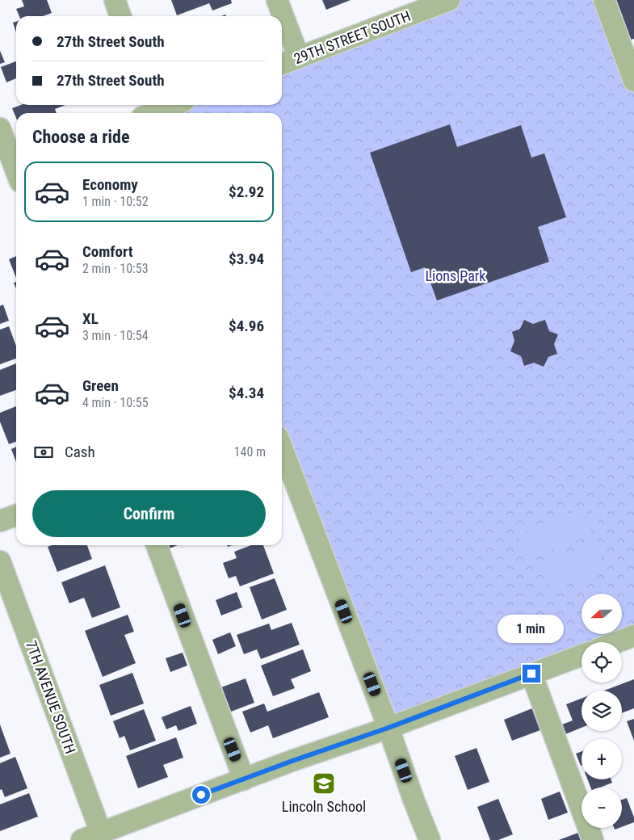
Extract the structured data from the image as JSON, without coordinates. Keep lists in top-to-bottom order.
{
  "streets": {
    "street": ["29TH STREET SOUTH", "7TH AVENUE SOUTH"]
  },
  "parks": ["Lions Park"],
  "places": {
    "school or university": ["Lincoln School"]
  },
  "north": "left",
  "page": {
    "banner": ["27th Street South", "27th Street South"],
    "heading": "Choose a ride",
    "list": [
      {
        "name": "Economy",
        "note": "1 min · 10:52",
        "value": "$2.92"
      },
      {
        "name": "Comfort",
        "note": "2 min · 10:53",
        "value": "$3.94"
      },
      {
        "name": "XL",
        "note": "3 min · 10:54",
        "value": "$4.96"
      },
      {
        "name": "Green",
        "note": "4 min · 10:55",
        "value": "$4.34"
      }
    ],
    "pay": ["Cash", "140 m"],
    "buttons": "Confirm",
    "map_buttons": ["+", "−"],
    "bubble": "1 min"
  }
}
